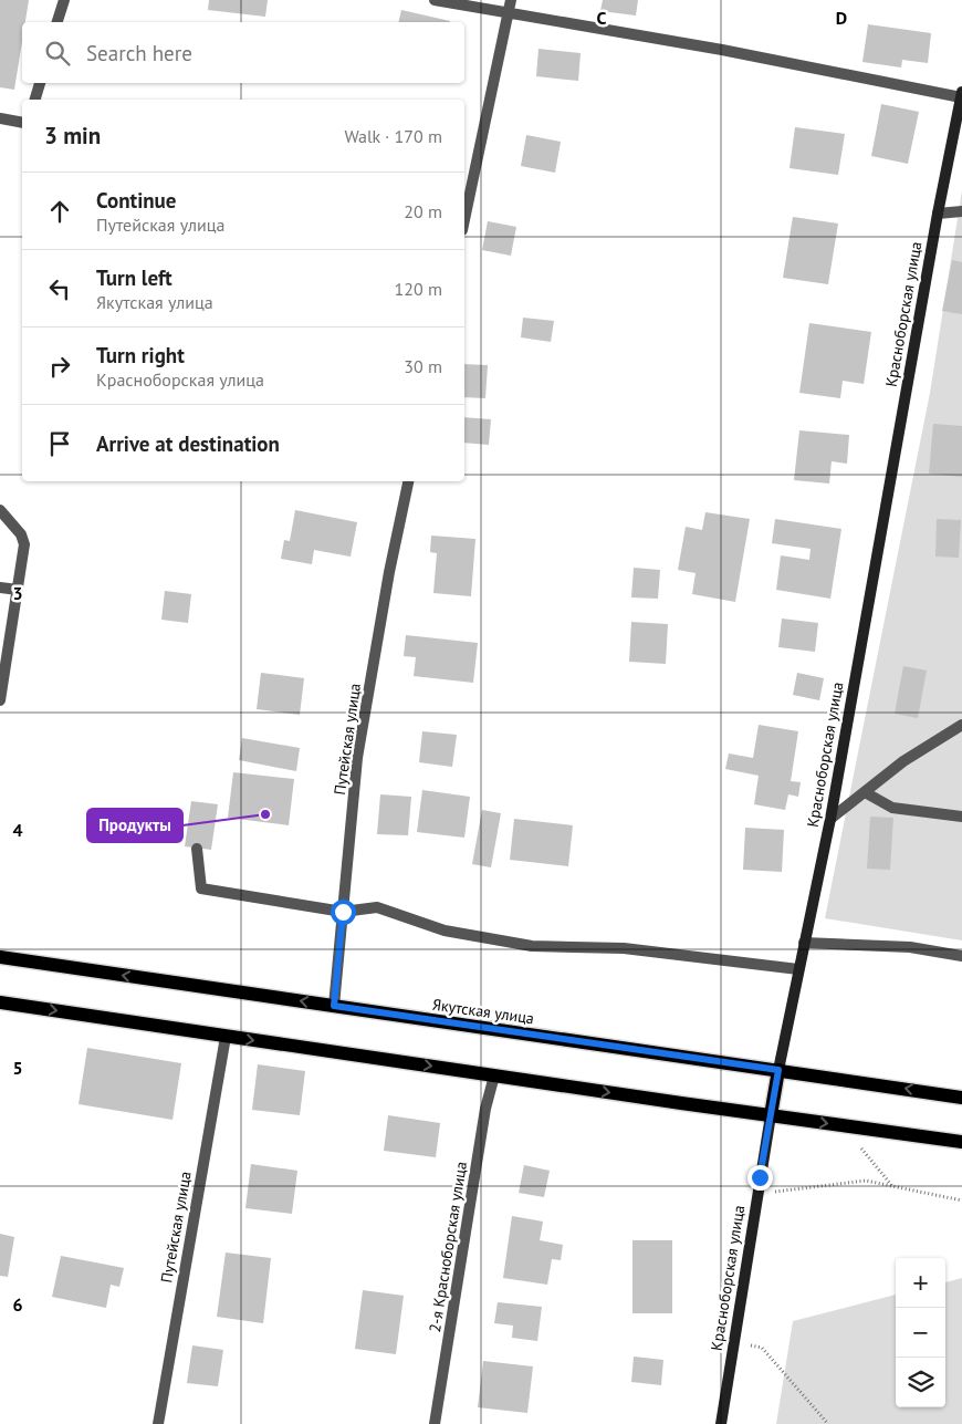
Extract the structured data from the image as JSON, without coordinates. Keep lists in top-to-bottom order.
{
  "streets": {
    "main road": ["Красноборская улица", "Якутская улица"],
    "street": ["Путейская улица", "2-я Красноборская улица"]
  },
  "crossings": [
    ["Красноборская улица", "Якутская улица"],
    ["Путейская улица", "Якутская улица"]
  ],
  "places": ["Продукты"],
  "page": {
    "search": "Search here",
    "heading": ["3 min", "Walk · 170 m"],
    "list": [
      ["Continue", "Путейская улица", "20 m"],
      ["Turn left", "Якутская улица", "120 m"],
      ["Turn right", "Красноборская улица", "30 m"],
      "Arrive at destination"
    ],
    "map_buttons": ["+", "−"]
  },
  "grid": {
    "columns": ["C", "D"],
    "rows": [
      "3",
      "4",
      "5",
      "6"
    ]
  }
}
